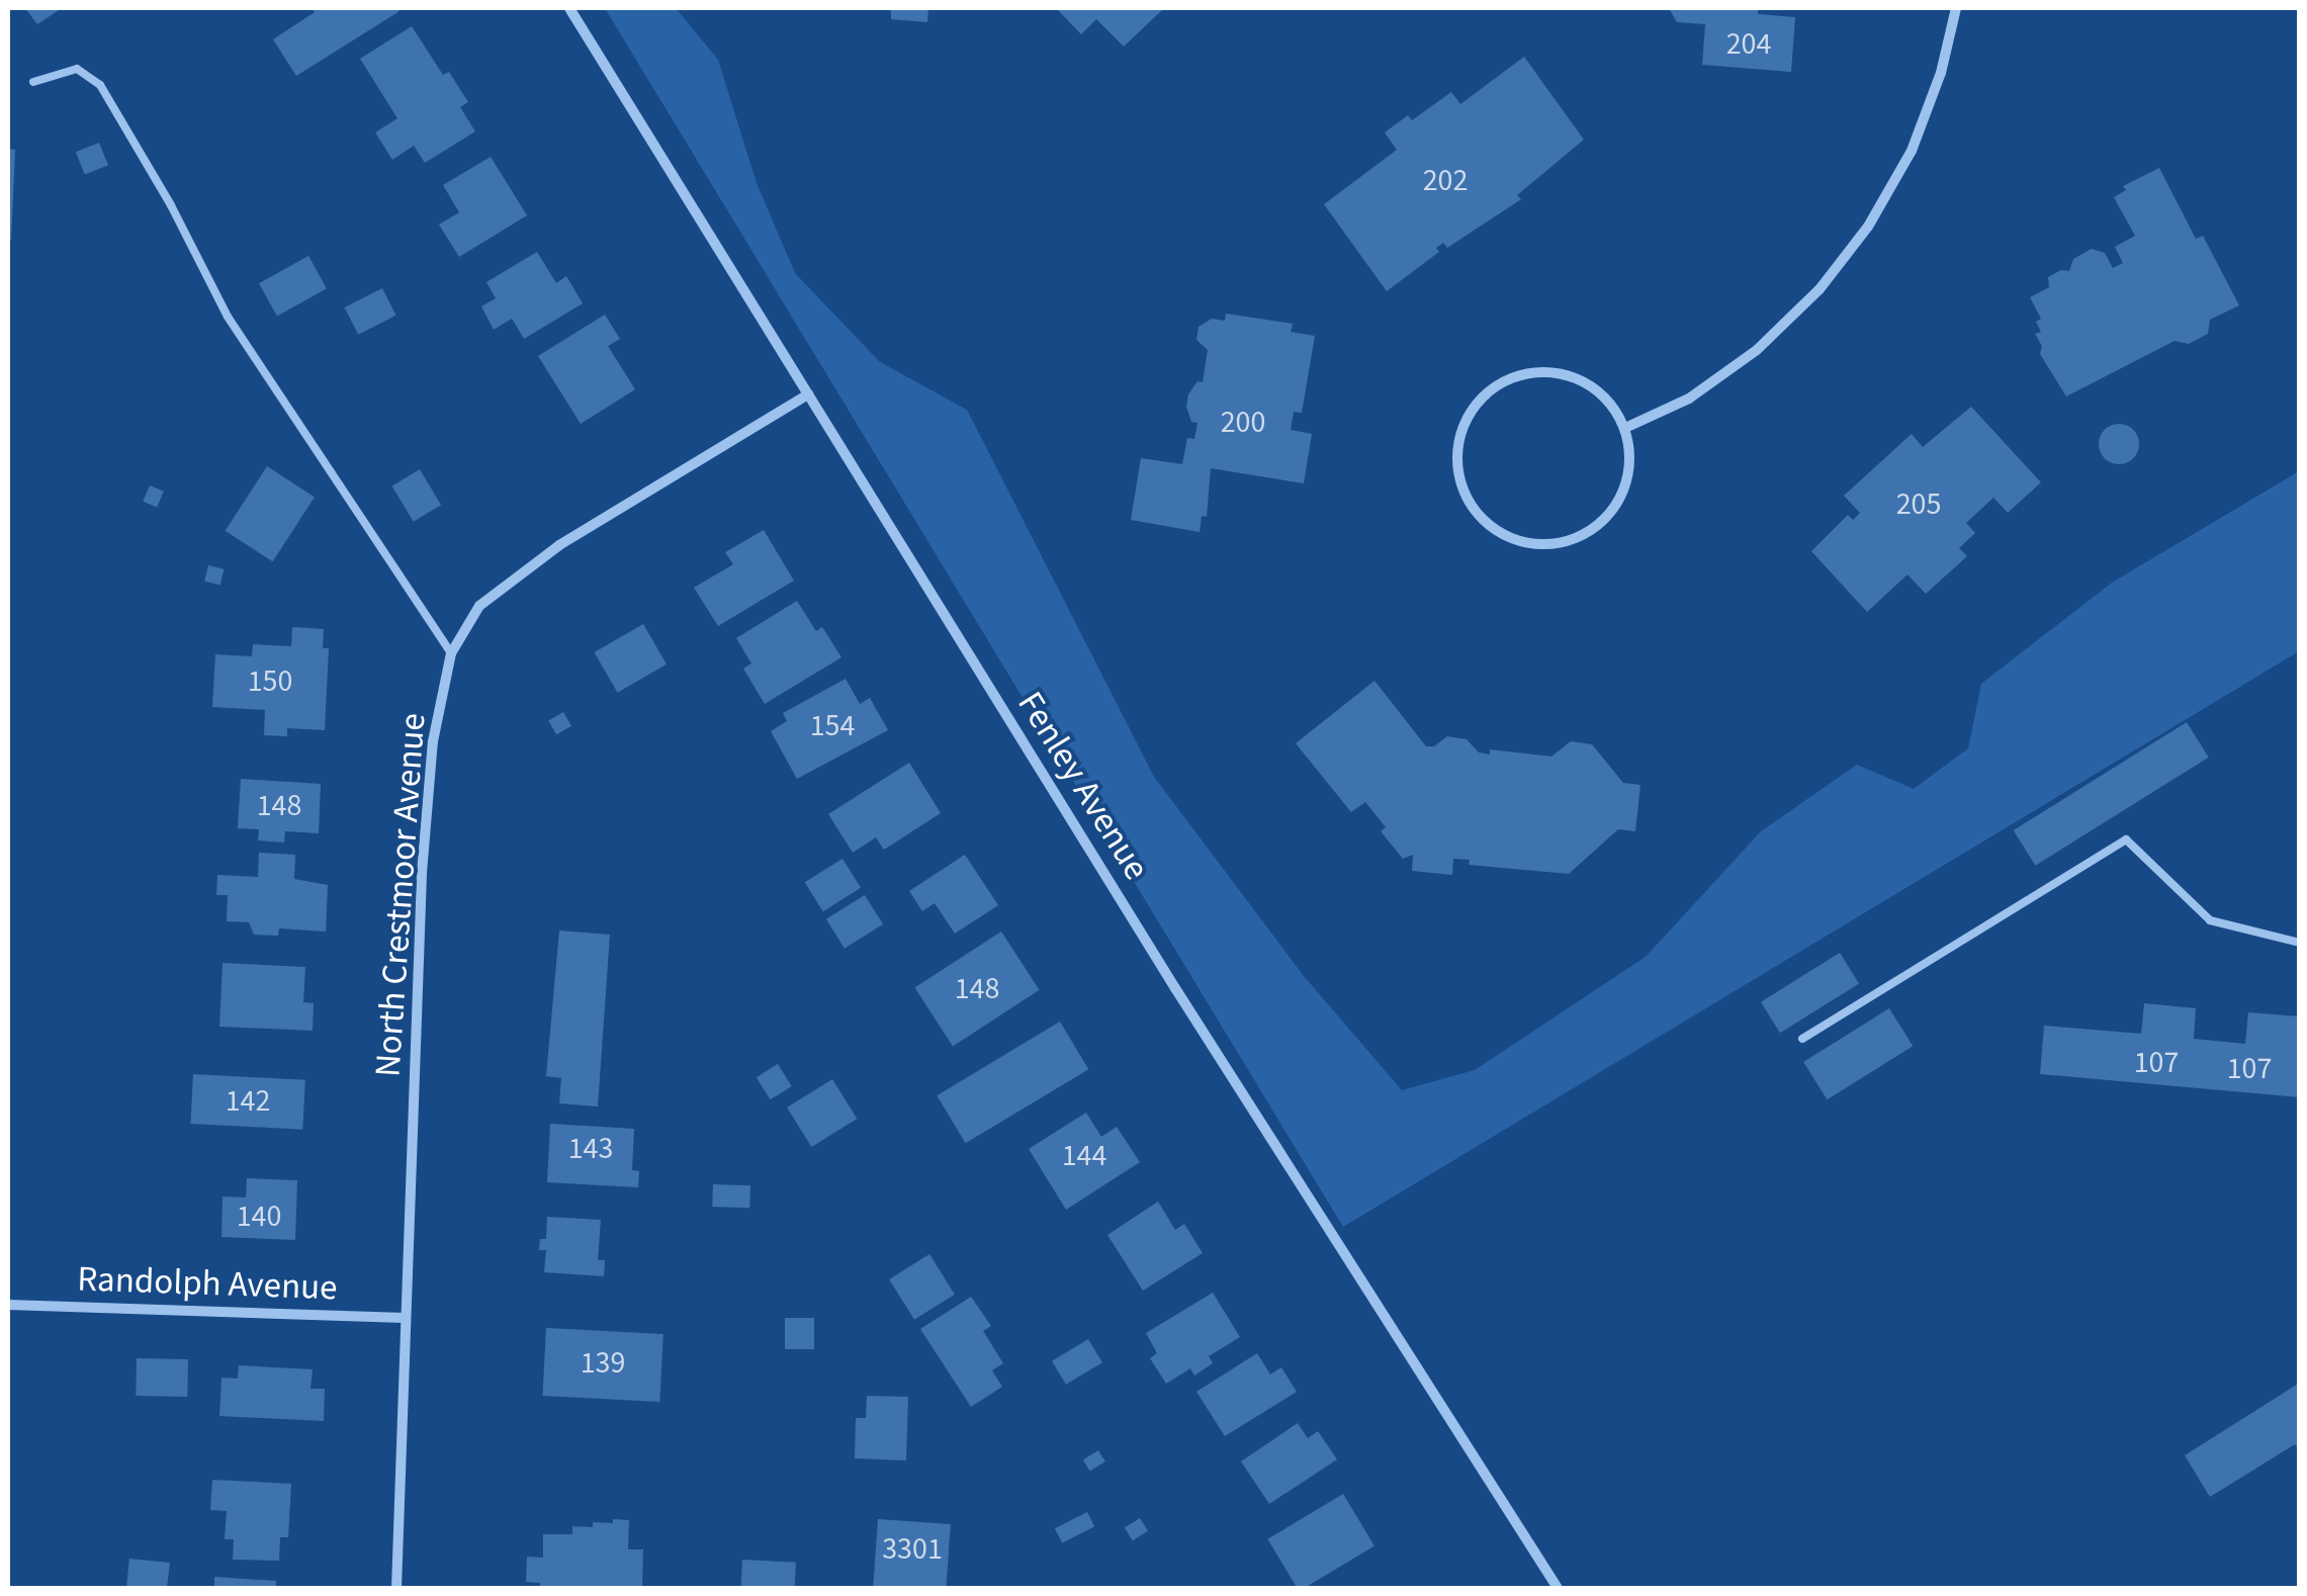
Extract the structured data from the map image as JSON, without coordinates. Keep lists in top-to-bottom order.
{
  "streets": {
    "street": ["Fenley Avenue", "North Crestmoor Avenue", "Randolph Avenue"]
  },
  "crossings": [
    ["Fenley Avenue", "North Crestmoor Avenue"],
    ["North Crestmoor Avenue", "Randolph Avenue"]
  ],
  "house_numbers": [
    "204",
    "202",
    "200",
    "205",
    "150",
    "154",
    "148",
    "148",
    "107",
    "107",
    "142",
    "143",
    "144",
    "140",
    "139",
    "3301"
  ]
}
